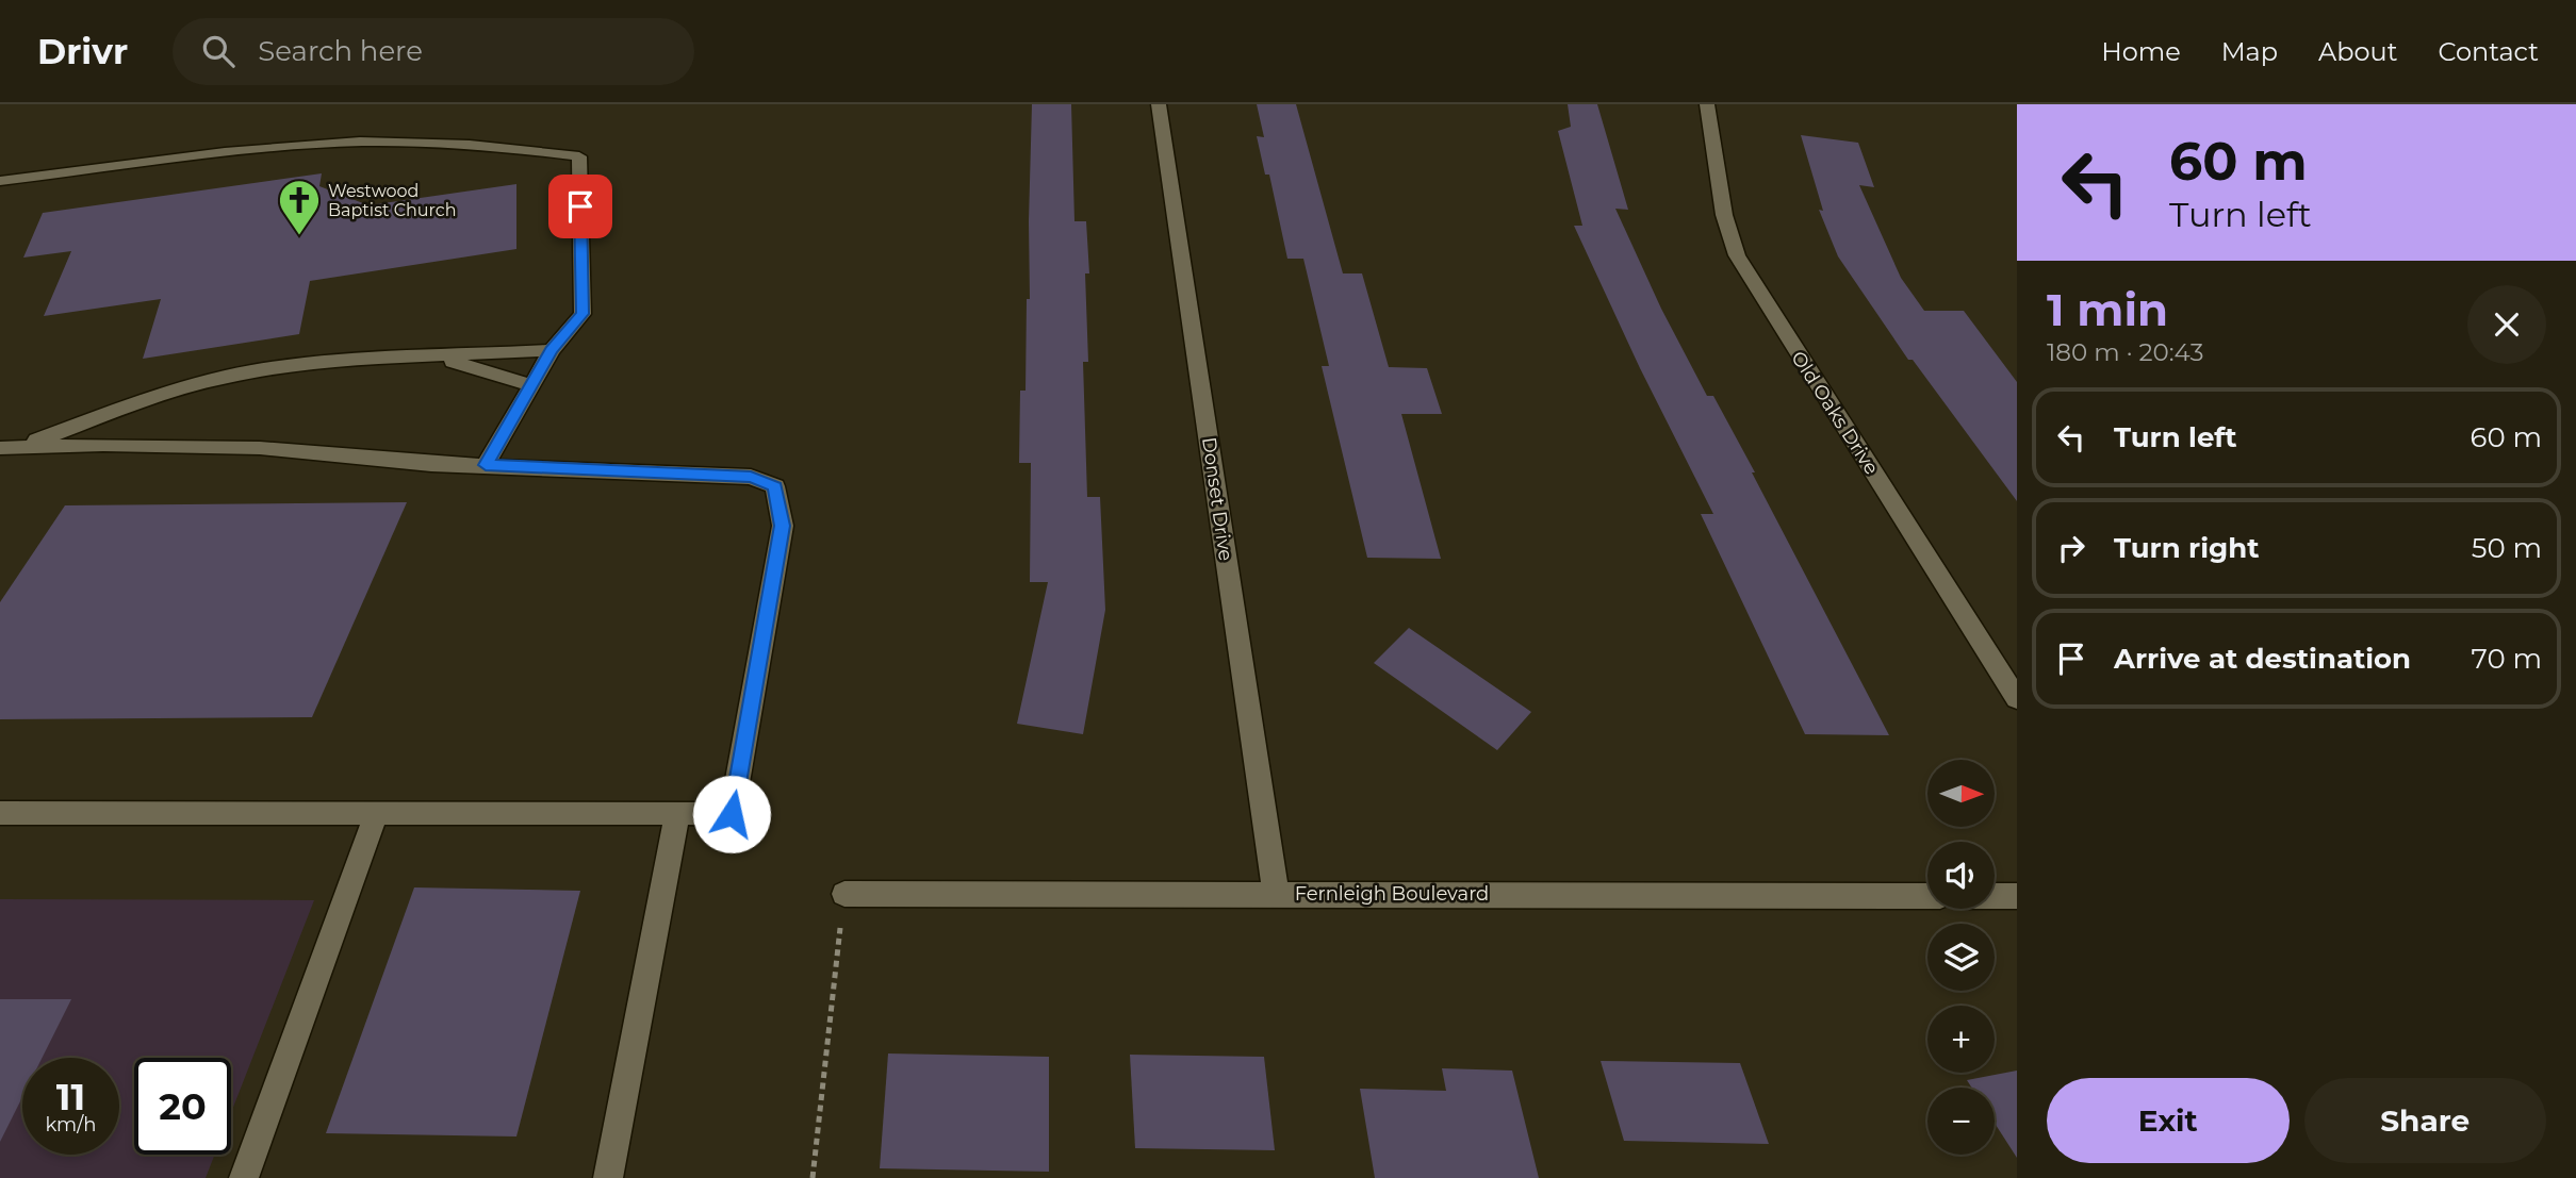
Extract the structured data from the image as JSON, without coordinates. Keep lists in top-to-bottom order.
{
  "streets": {
    "street": ["Old Oaks Drive", "Donset Drive", "Fernleigh Boulevard"]
  },
  "crossings": [
    ["Donset Drive", "Fernleigh Boulevard"]
  ],
  "places": {
    "church": ["Westwood Baptist Church"]
  },
  "north": "right",
  "page": {
    "header": "Drivr",
    "search": "Search here",
    "nav": [
      "Home",
      "Map",
      "About",
      "Contact"
    ],
    "turn": ["60 m", "Turn left"],
    "heading": ["1 min", "180 m · 20:43"],
    "list": [
      {
        "name": "Turn left",
        "value": "60 m"
      },
      {
        "name": "Turn right",
        "value": "50 m"
      },
      {
        "name": "Arrive at destination",
        "value": "70 m"
      }
    ],
    "map_buttons": ["+", "−"],
    "speed": "11 km/h",
    "limit": "20",
    "buttons": ["Exit", "Share"]
  }
}
